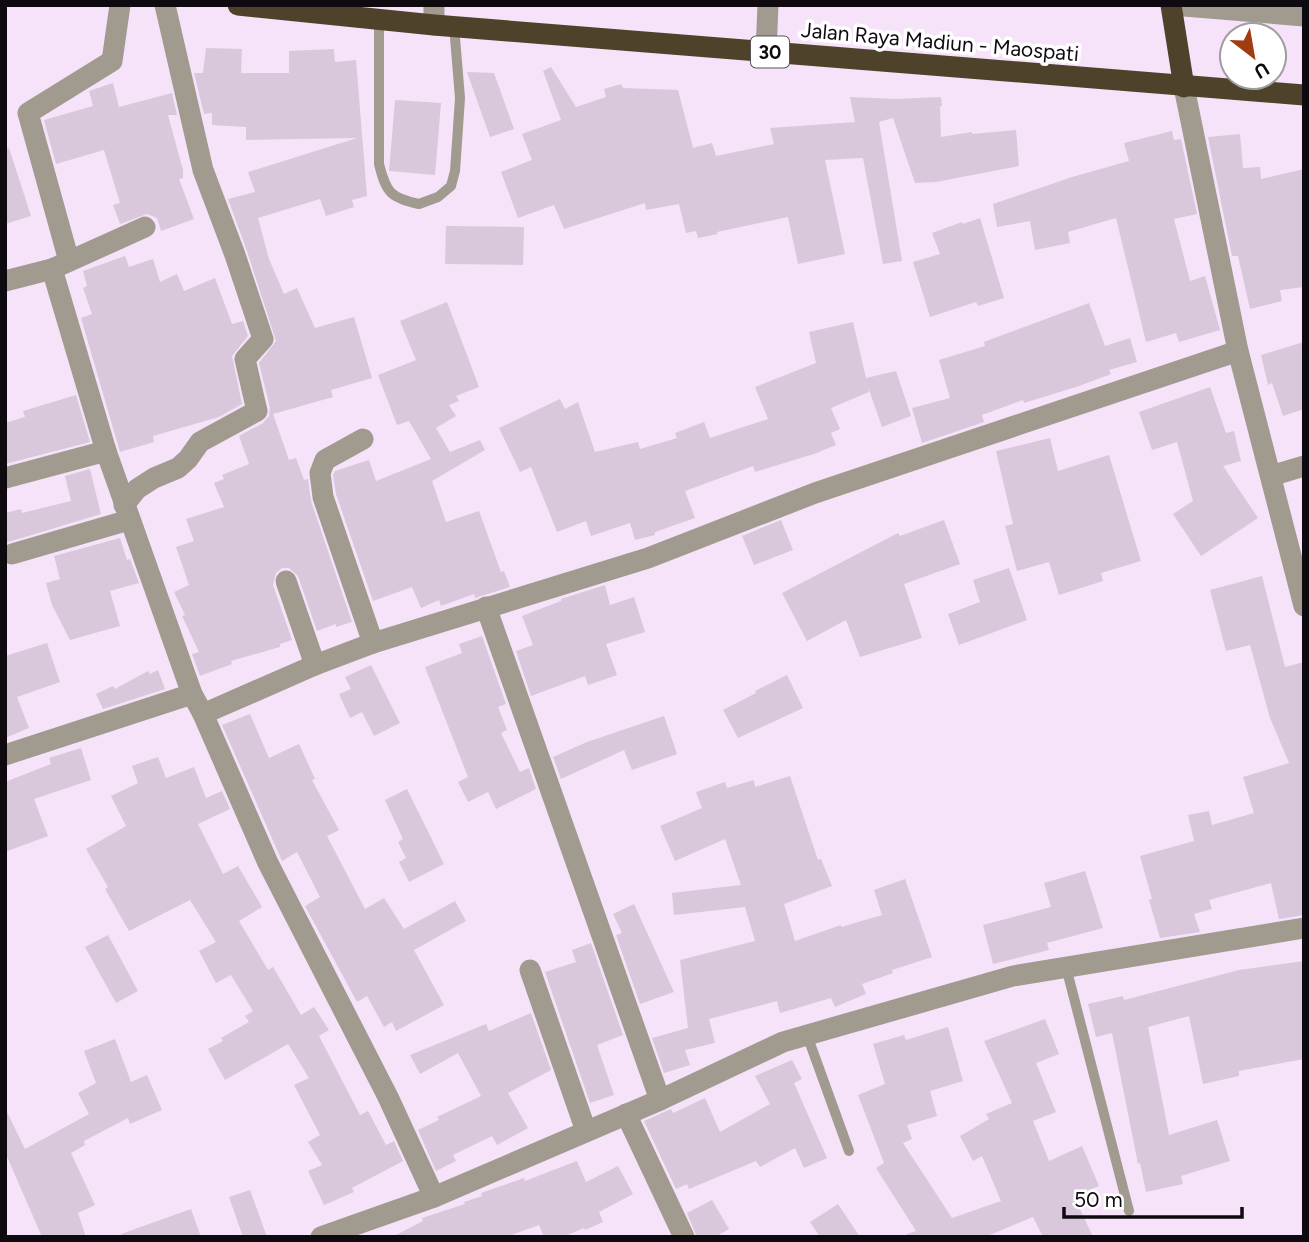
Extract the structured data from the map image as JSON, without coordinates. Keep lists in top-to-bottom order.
{
  "streets": {
    "highway": ["Jalan Raya Madiun - Maospati", "30"]
  },
  "scale_bar": "50 m",
  "north": "bottom right"
}
